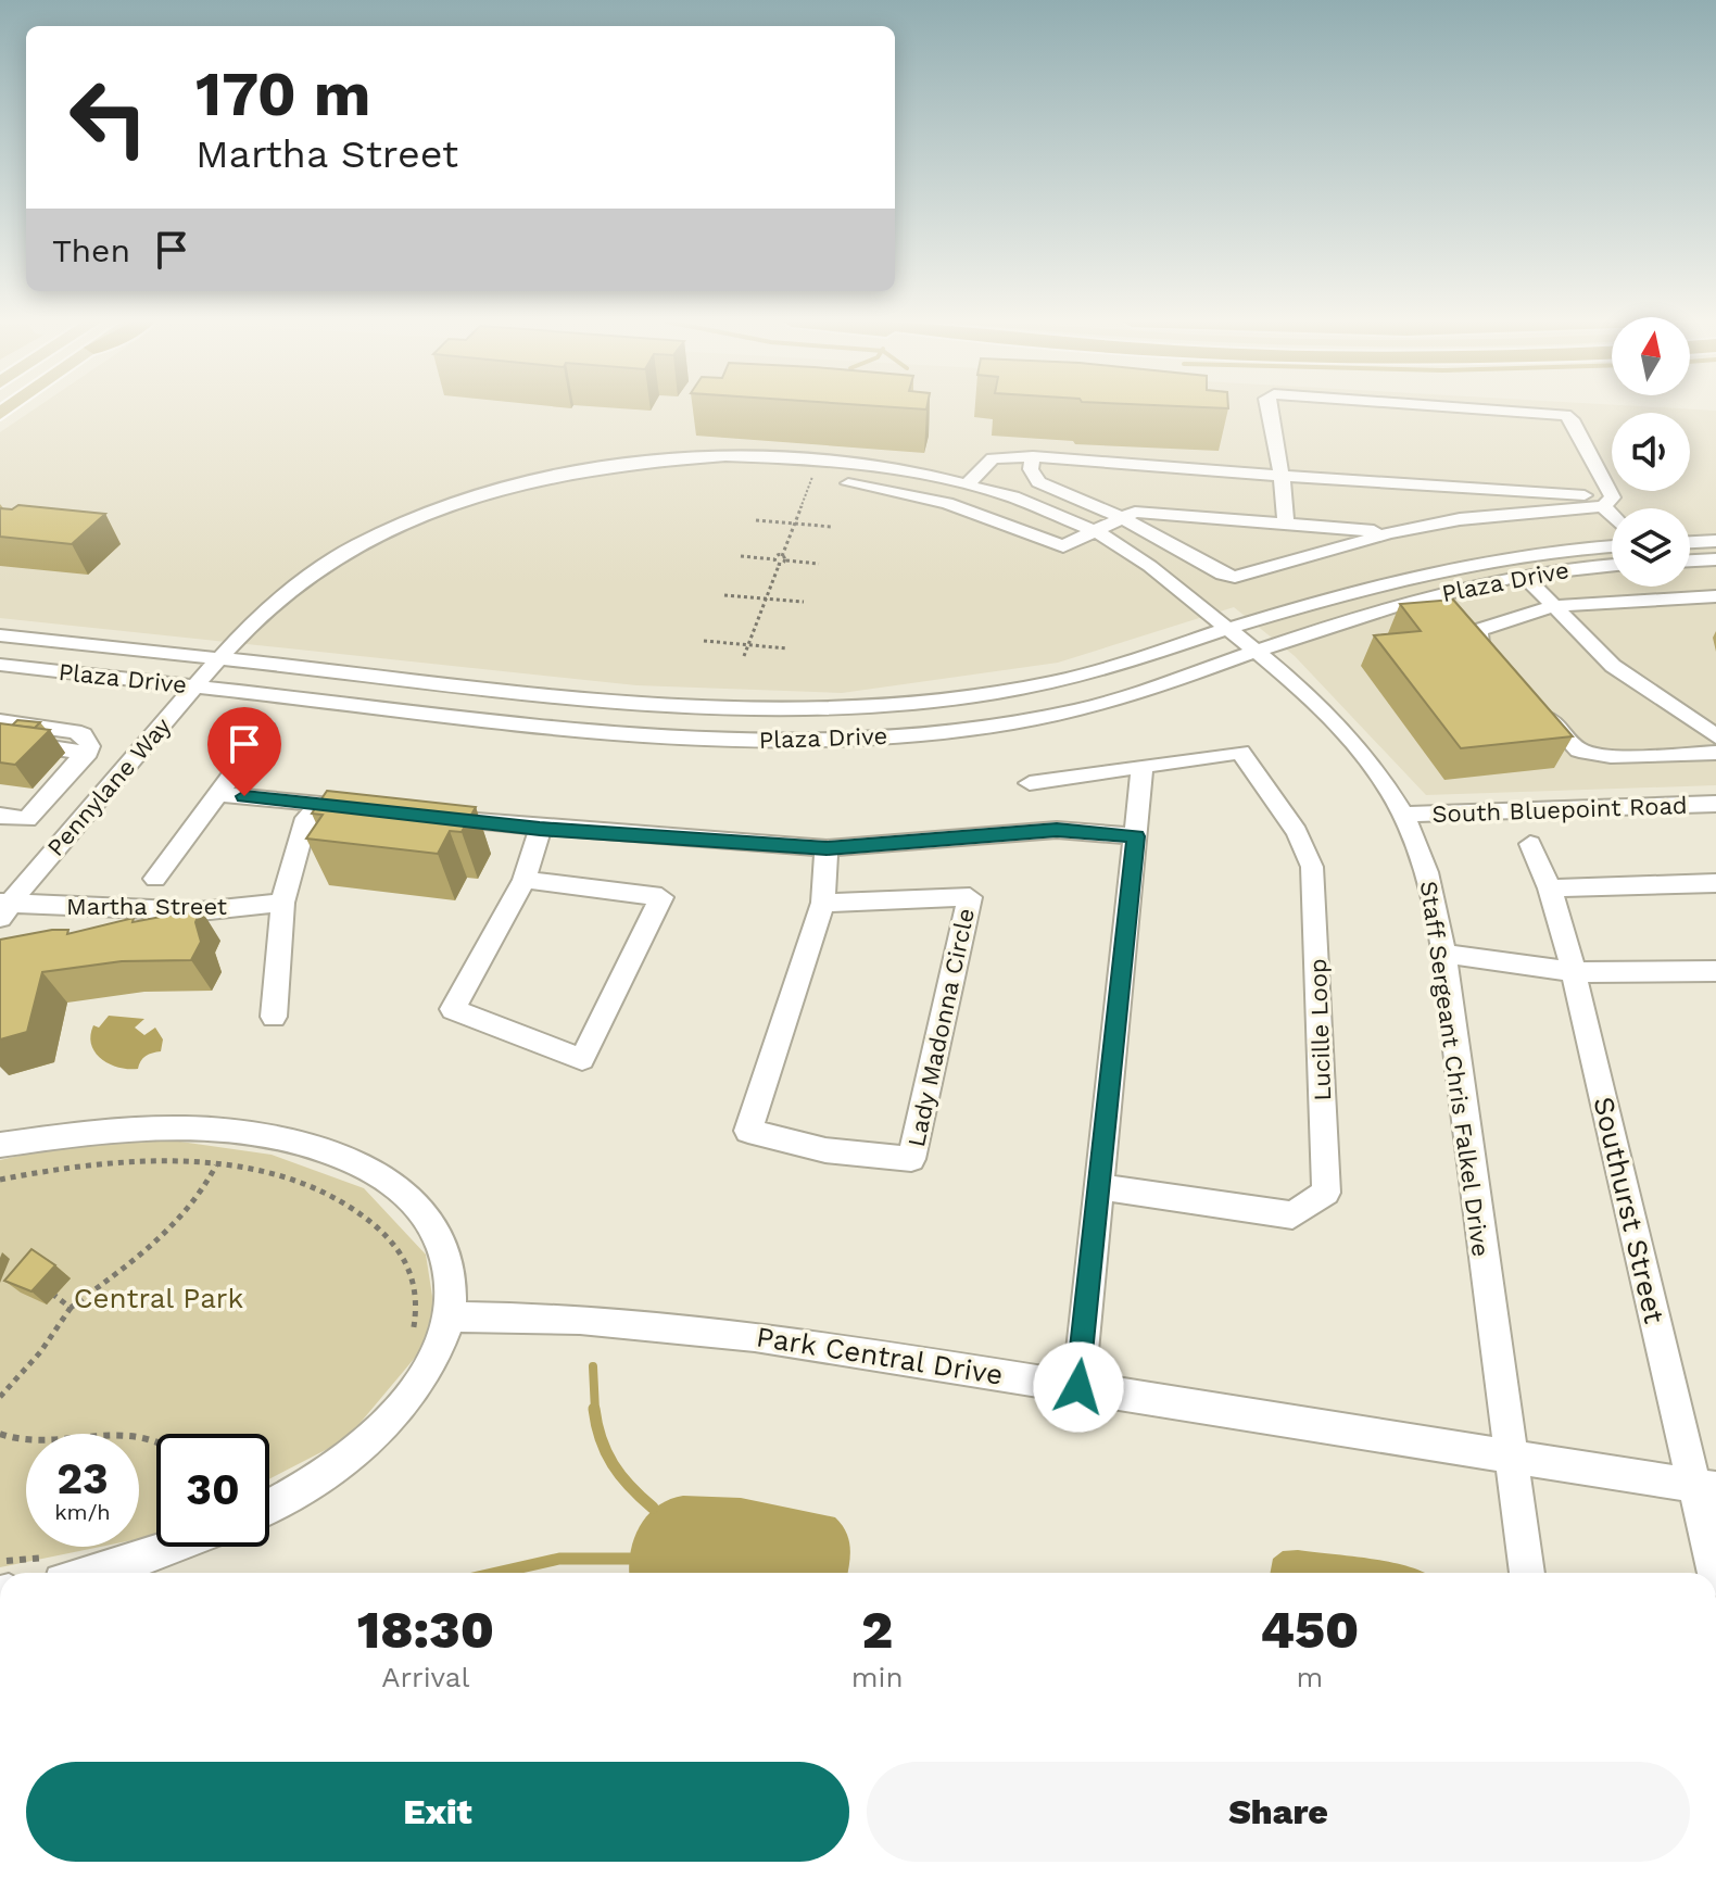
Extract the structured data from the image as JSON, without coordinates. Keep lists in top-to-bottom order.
{
  "streets": {
    "street": [
      "Plaza Drive",
      "Pennylane Way",
      "South Bluepoint Road",
      "Martha Street",
      "Lady Madonna Circle",
      "Lucille Loop",
      "Staff Sergeant Chris Falkel Drive",
      "Southurst Street",
      "Park Central Drive"
    ]
  },
  "crossings": [
    ["Plaza Drive", "Pennylane Way"],
    ["Plaza Drive", "Staff Sergeant Chris Falkel Drive"],
    ["Pennylane Way", "Martha Street"],
    ["Pennylane Way", "Staff Sergeant Chris Falkel Drive"],
    ["South Bluepoint Road", "Staff Sergeant Chris Falkel Drive"],
    ["Staff Sergeant Chris Falkel Drive", "Park Central Drive"],
    ["Southurst Street", "Park Central Drive"]
  ],
  "parks": ["Central Park"],
  "north": "top",
  "page": {
    "turn": ["170 m", "Martha Street"],
    "then": "Then",
    "speed": "23 km/h",
    "limit": "30",
    "eta": [
      "18:30",
      "Arrival",
      "2",
      "min",
      "450",
      "m"
    ],
    "buttons": ["Exit", "Share"]
  }
}
